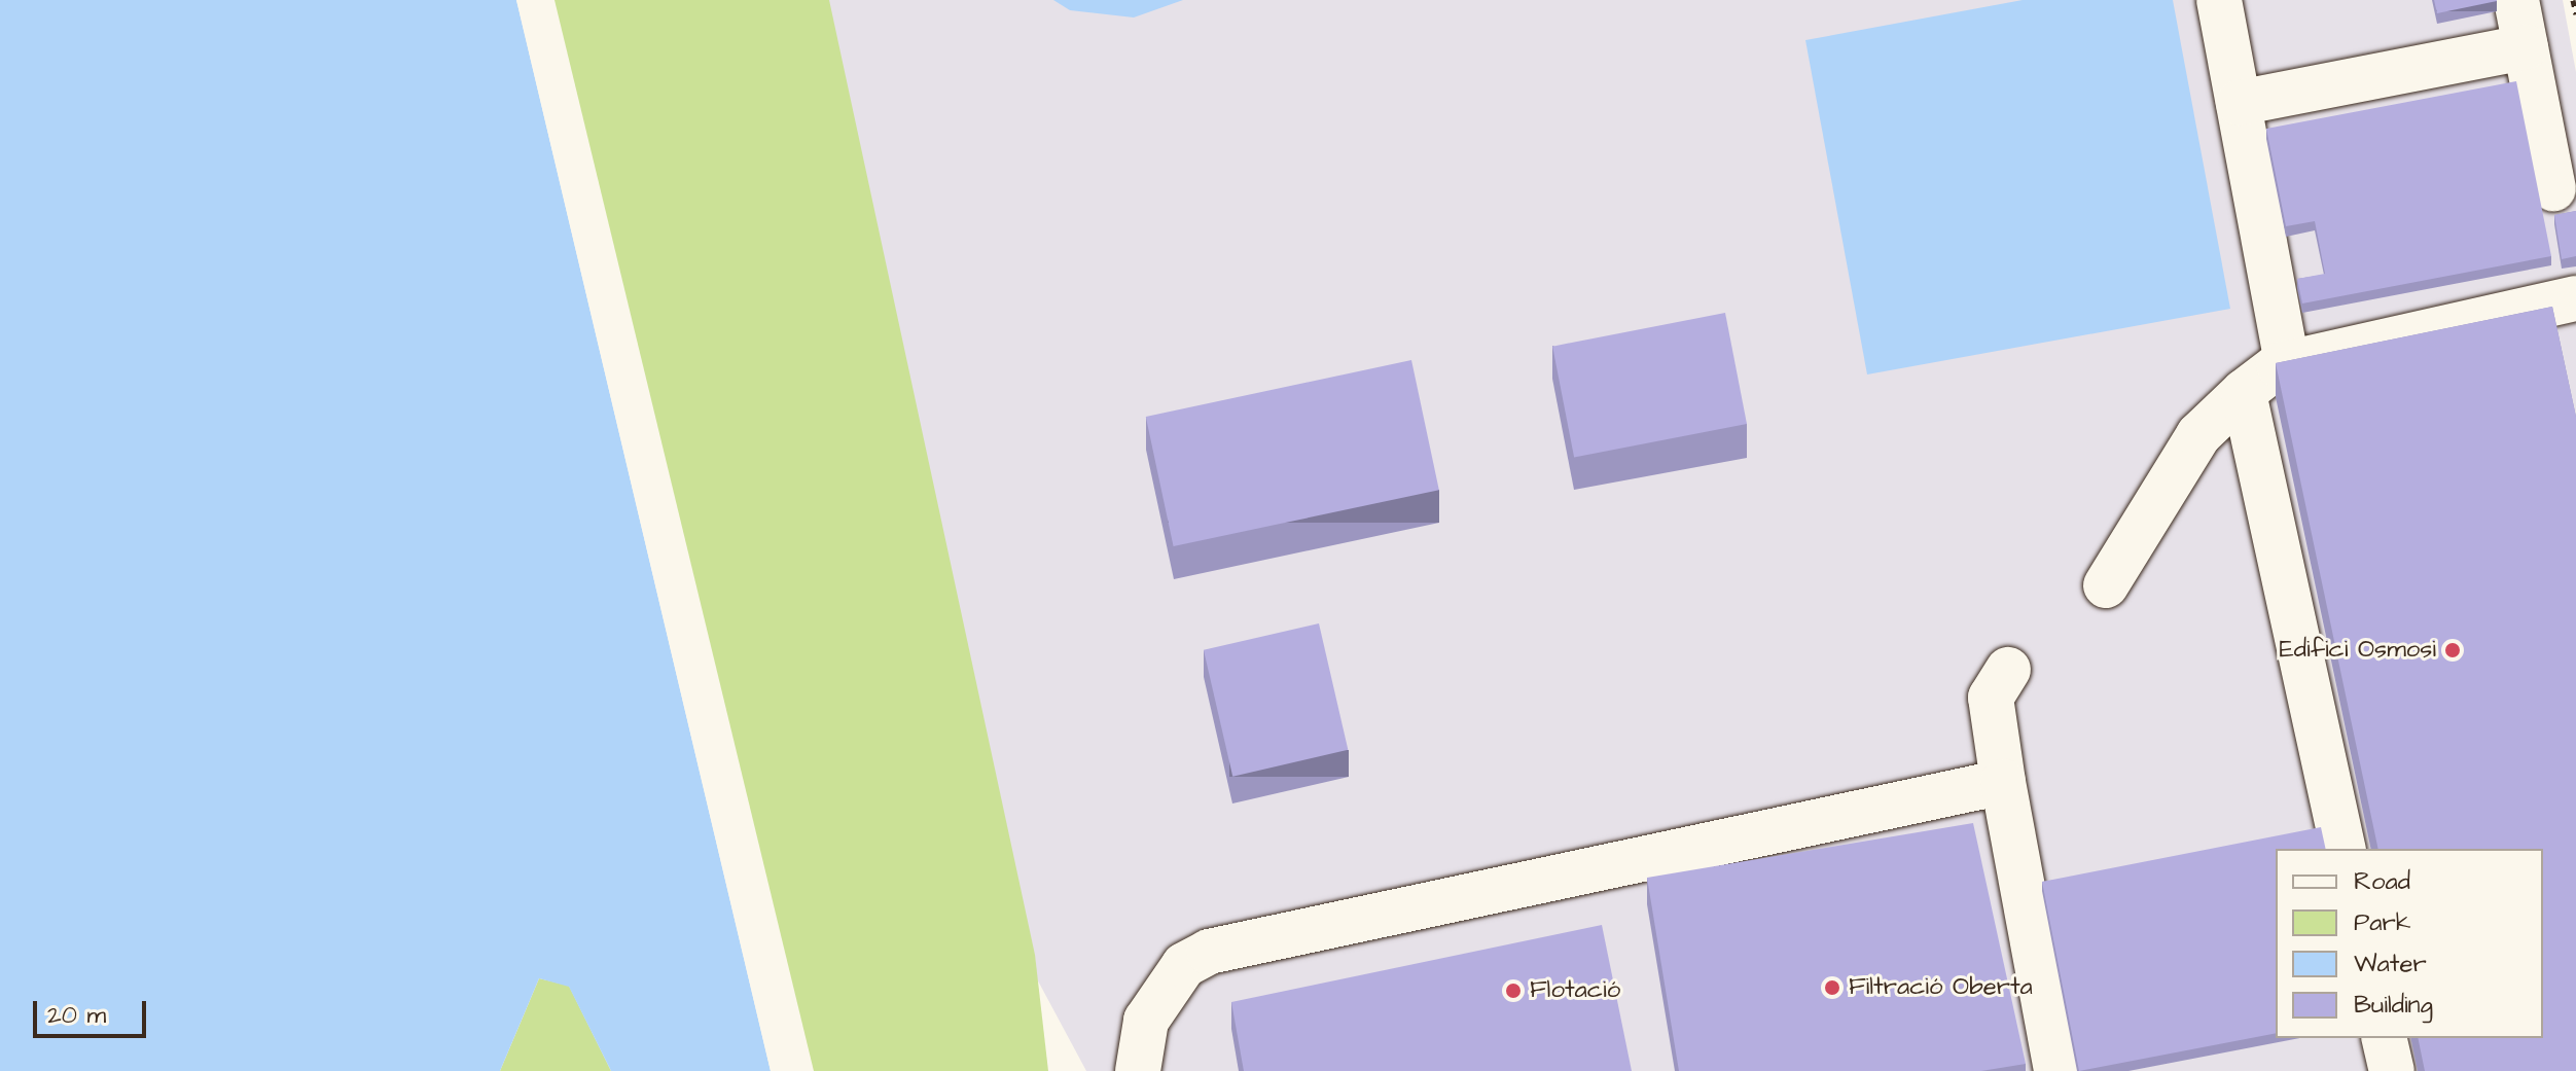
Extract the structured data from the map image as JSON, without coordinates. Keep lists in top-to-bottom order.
{
  "places": ["Edifici Osmosi", "Filtració Oberta", "Flotació"],
  "legend": [
    "Road",
    "Park",
    "Water",
    "Building"
  ],
  "scale_bar": "20 m"
}
